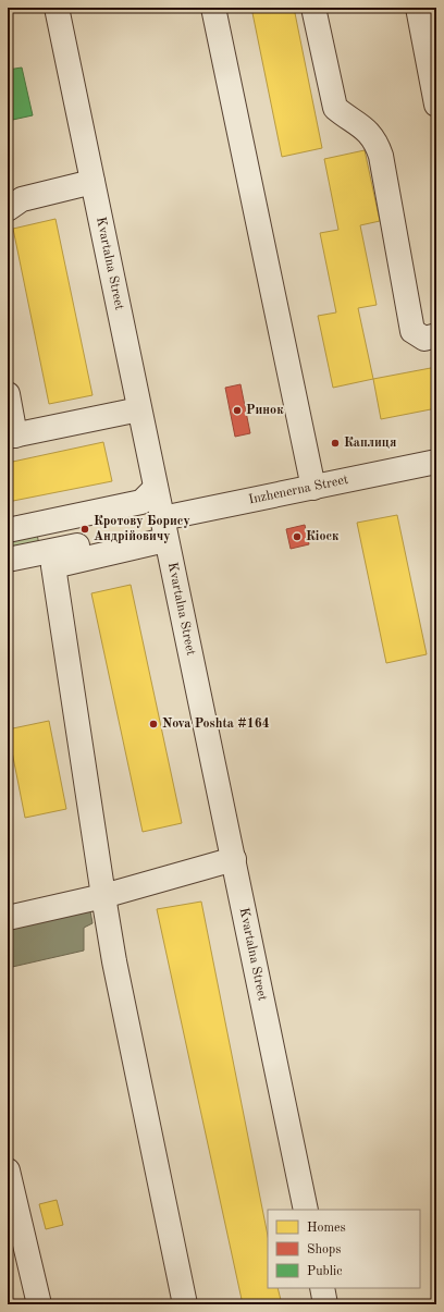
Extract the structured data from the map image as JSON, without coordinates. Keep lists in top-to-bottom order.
{
  "streets": {
    "street": ["Kvartalna Street", "Inzhenerna Street"]
  },
  "crossings": [
    ["Kvartalna Street", "Inzhenerna Street"]
  ],
  "places": [
    "Ринок",
    "Каплиця",
    "Кротову Борису Андрійовичу",
    "Кіоск",
    "Nova Poshta #164"
  ],
  "legend": ["Homes", "Shops", "Public"]
}
